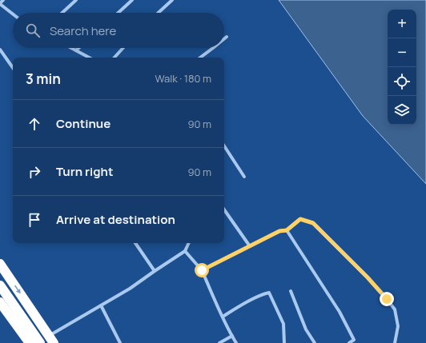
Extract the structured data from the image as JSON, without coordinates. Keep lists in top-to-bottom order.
{
  "page": {
    "map_buttons": ["+", "−"],
    "search": "Search here",
    "heading": ["3 min", "Walk · 180 m"],
    "list": [
      ["Continue", "90 m"],
      ["Turn right", "90 m"],
      "Arrive at destination"
    ]
  }
}
